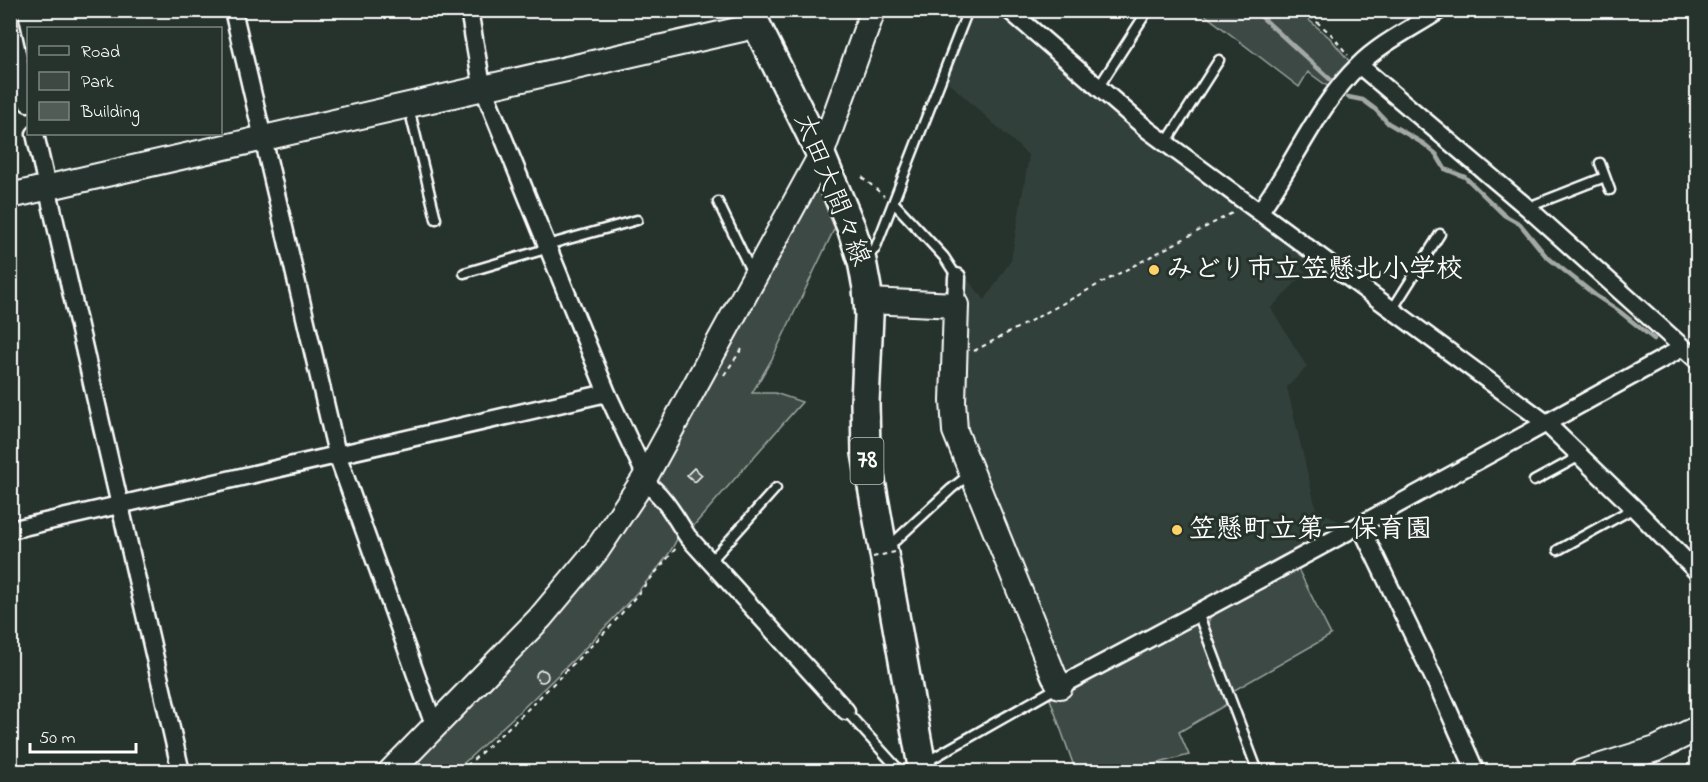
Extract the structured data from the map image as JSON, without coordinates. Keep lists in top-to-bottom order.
{
  "streets": {
    "main road": ["太田大間々線", "78"]
  },
  "places": ["みどり市立笠懸北小学校", "笠懸町立第一保育園"],
  "legend": ["Road", "Park", "Building"],
  "scale_bar": "50 m"
}
